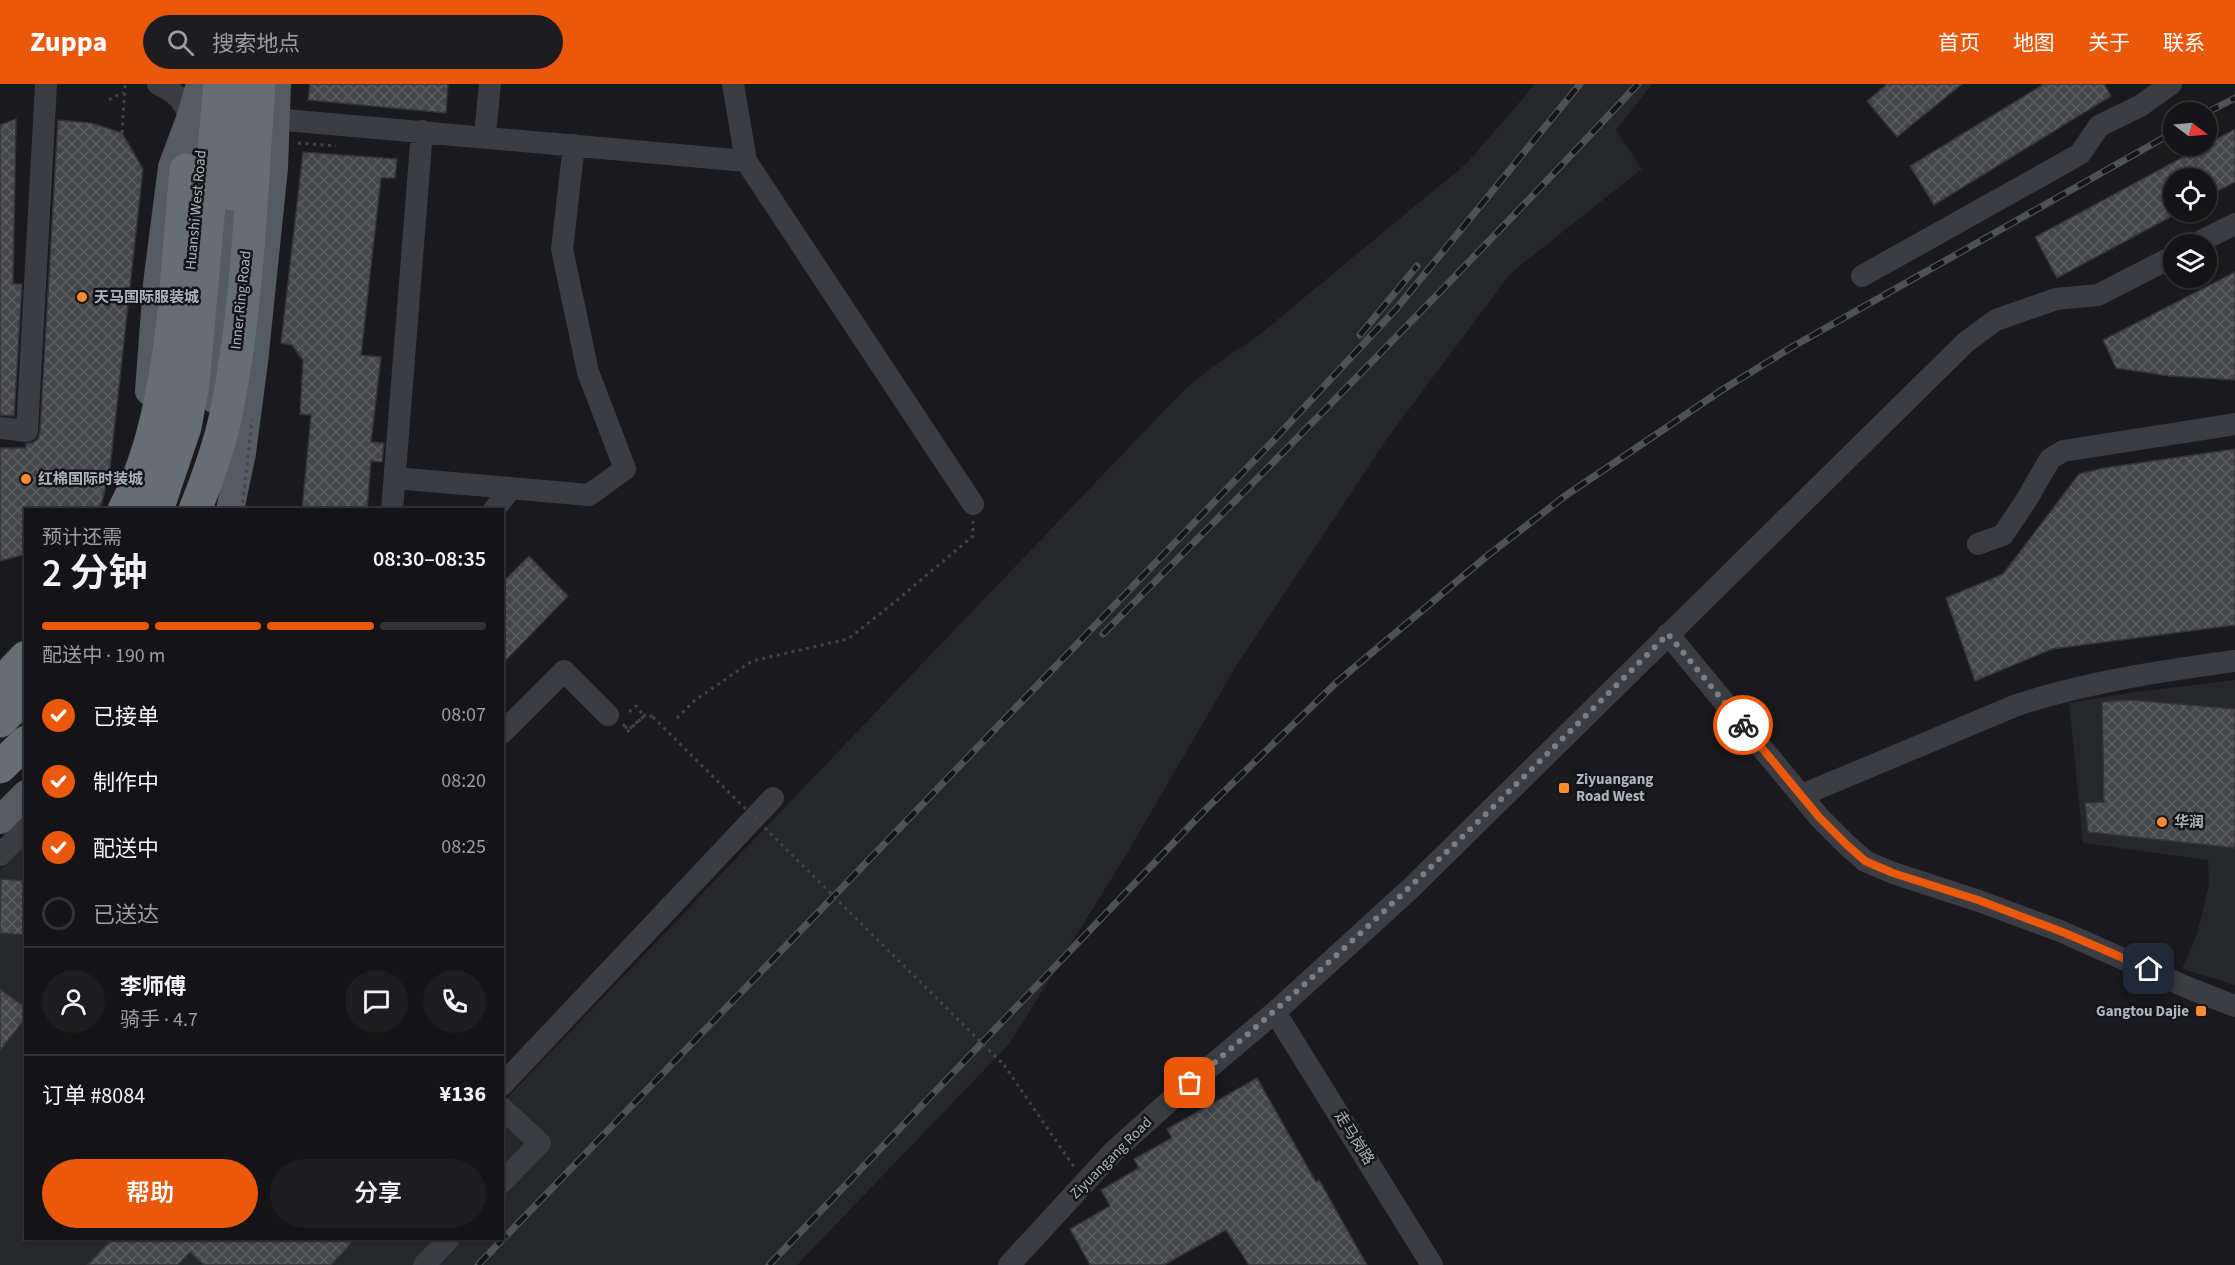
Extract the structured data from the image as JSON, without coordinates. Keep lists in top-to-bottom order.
{
  "streets": {
    "highway": ["Inner Ring Road"],
    "main road": ["Huanshi West Road"],
    "street": ["走马岗路", "Ziyuangang Road"]
  },
  "crossings": [
    ["走马岗路", "Ziyuangang Road"]
  ],
  "places": {
    "other": ["天马国际服装城", "红棉国际时装城", "华润"],
    "transit": ["Ziyuangang Road West", "Gangtou Dajie"]
  },
  "north": "right",
  "page": {
    "header": "Zuppa",
    "search": "搜索地点",
    "nav": [
      "首页",
      "地图",
      "关于",
      "联系"
    ],
    "heading": ["2 分钟", "预计还需", "08:30–08:35"],
    "panel": [
      "李师傅",
      "骑手 · 4.7",
      "订单 #8084",
      "¥136"
    ],
    "bar": "配送中 · 190 m",
    "list": [
      ["已接单", "08:07"],
      ["制作中", "08:20"],
      ["配送中", "08:25"],
      "已送达"
    ],
    "buttons": ["帮助", "分享"]
  }
}
